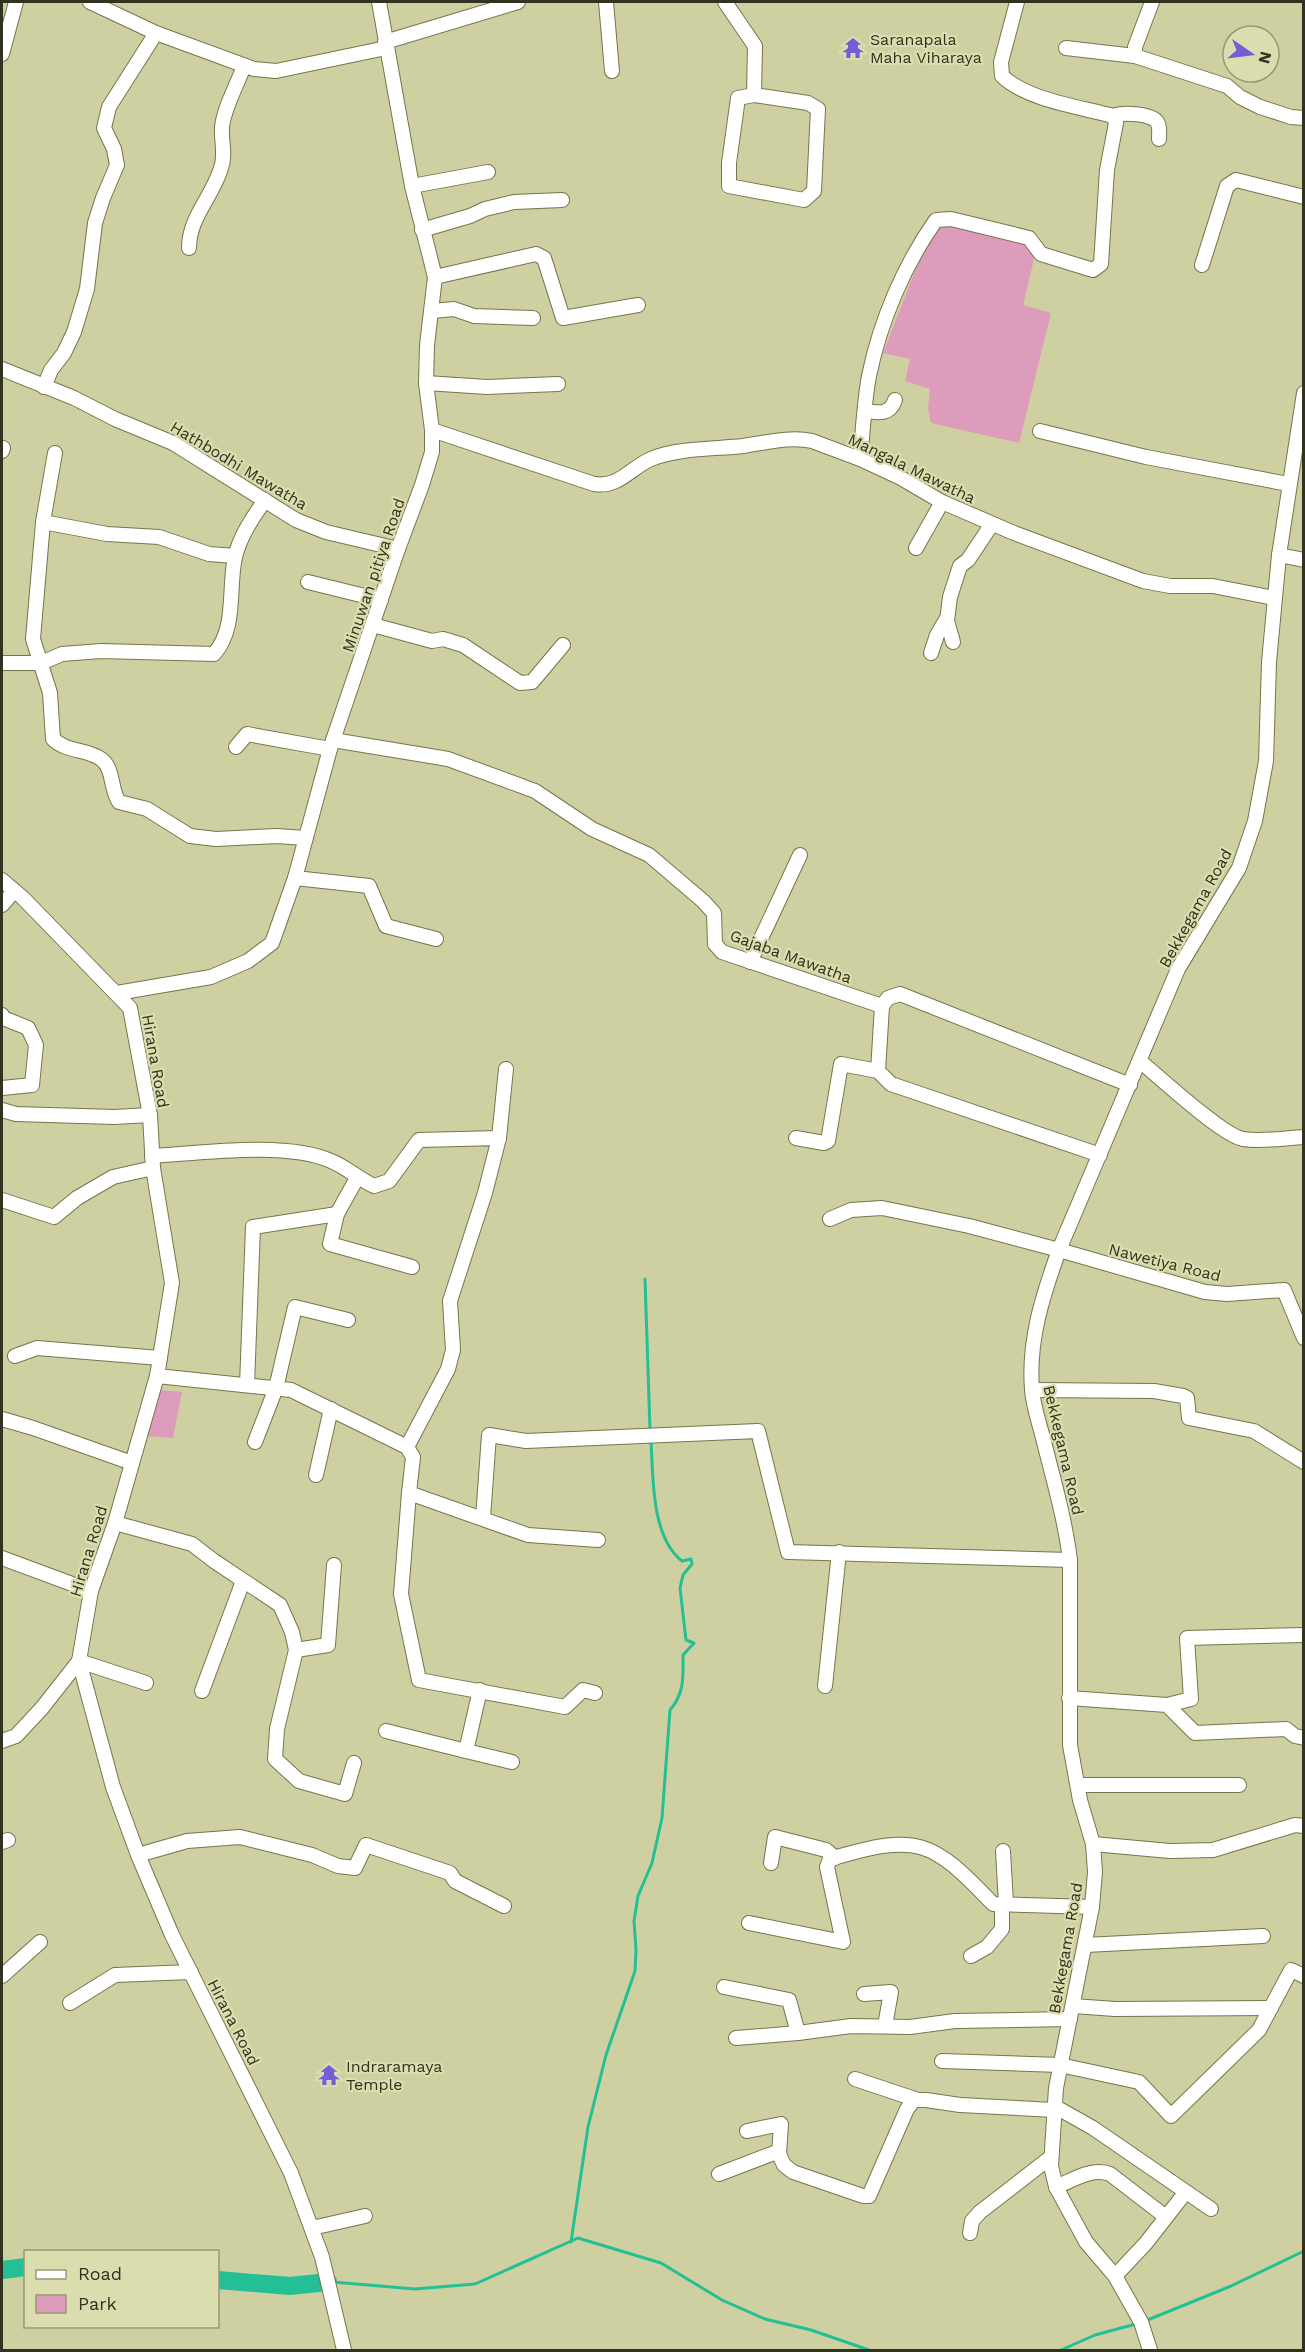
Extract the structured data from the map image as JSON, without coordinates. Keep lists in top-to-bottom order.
{
  "streets": {
    "street": [
      "Hathbodhi Mawatha",
      "Mangala Mawatha",
      "Minuwan pitiya Road",
      "Bekkegama Road",
      "Gajaba Mawatha",
      "Hirana Road",
      "Nawetiya Road"
    ]
  },
  "crossings": [
    ["Hathbodhi Mawatha", "Minuwan pitiya Road"],
    ["Mangala Mawatha", "Minuwan pitiya Road"],
    ["Mangala Mawatha", "Bekkegama Road"],
    ["Minuwan pitiya Road", "Gajaba Mawatha"],
    ["Minuwan pitiya Road", "Hirana Road"],
    ["Bekkegama Road", "Nawetiya Road"]
  ],
  "places": {
    "temple": ["Saranapala Maha Viharaya", "Indraramaya Temple"]
  },
  "legend": ["Road", "Park"],
  "north": "right"
}
